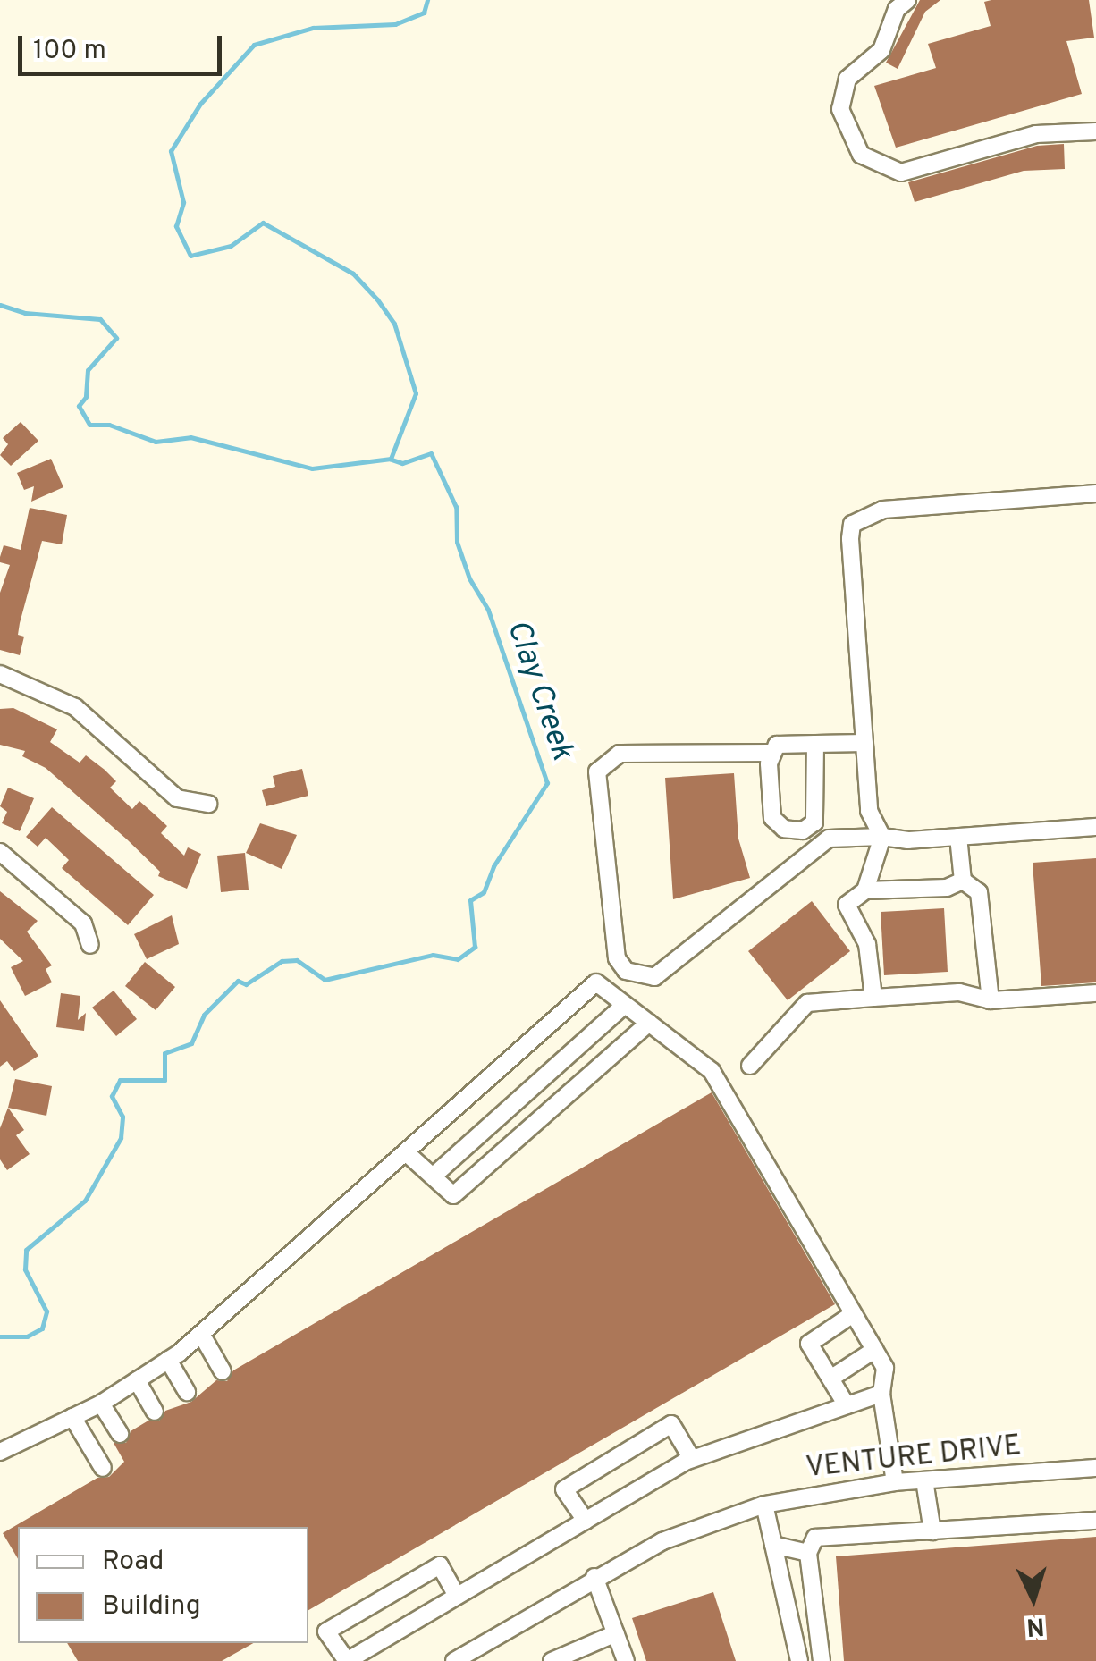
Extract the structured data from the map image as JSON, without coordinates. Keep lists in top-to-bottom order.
{
  "streets": {
    "street": ["VENTURE DRIVE"]
  },
  "water": ["Clay Creek"],
  "legend": ["Road", "Building"],
  "scale_bar": "100 m",
  "north": "bottom"
}
